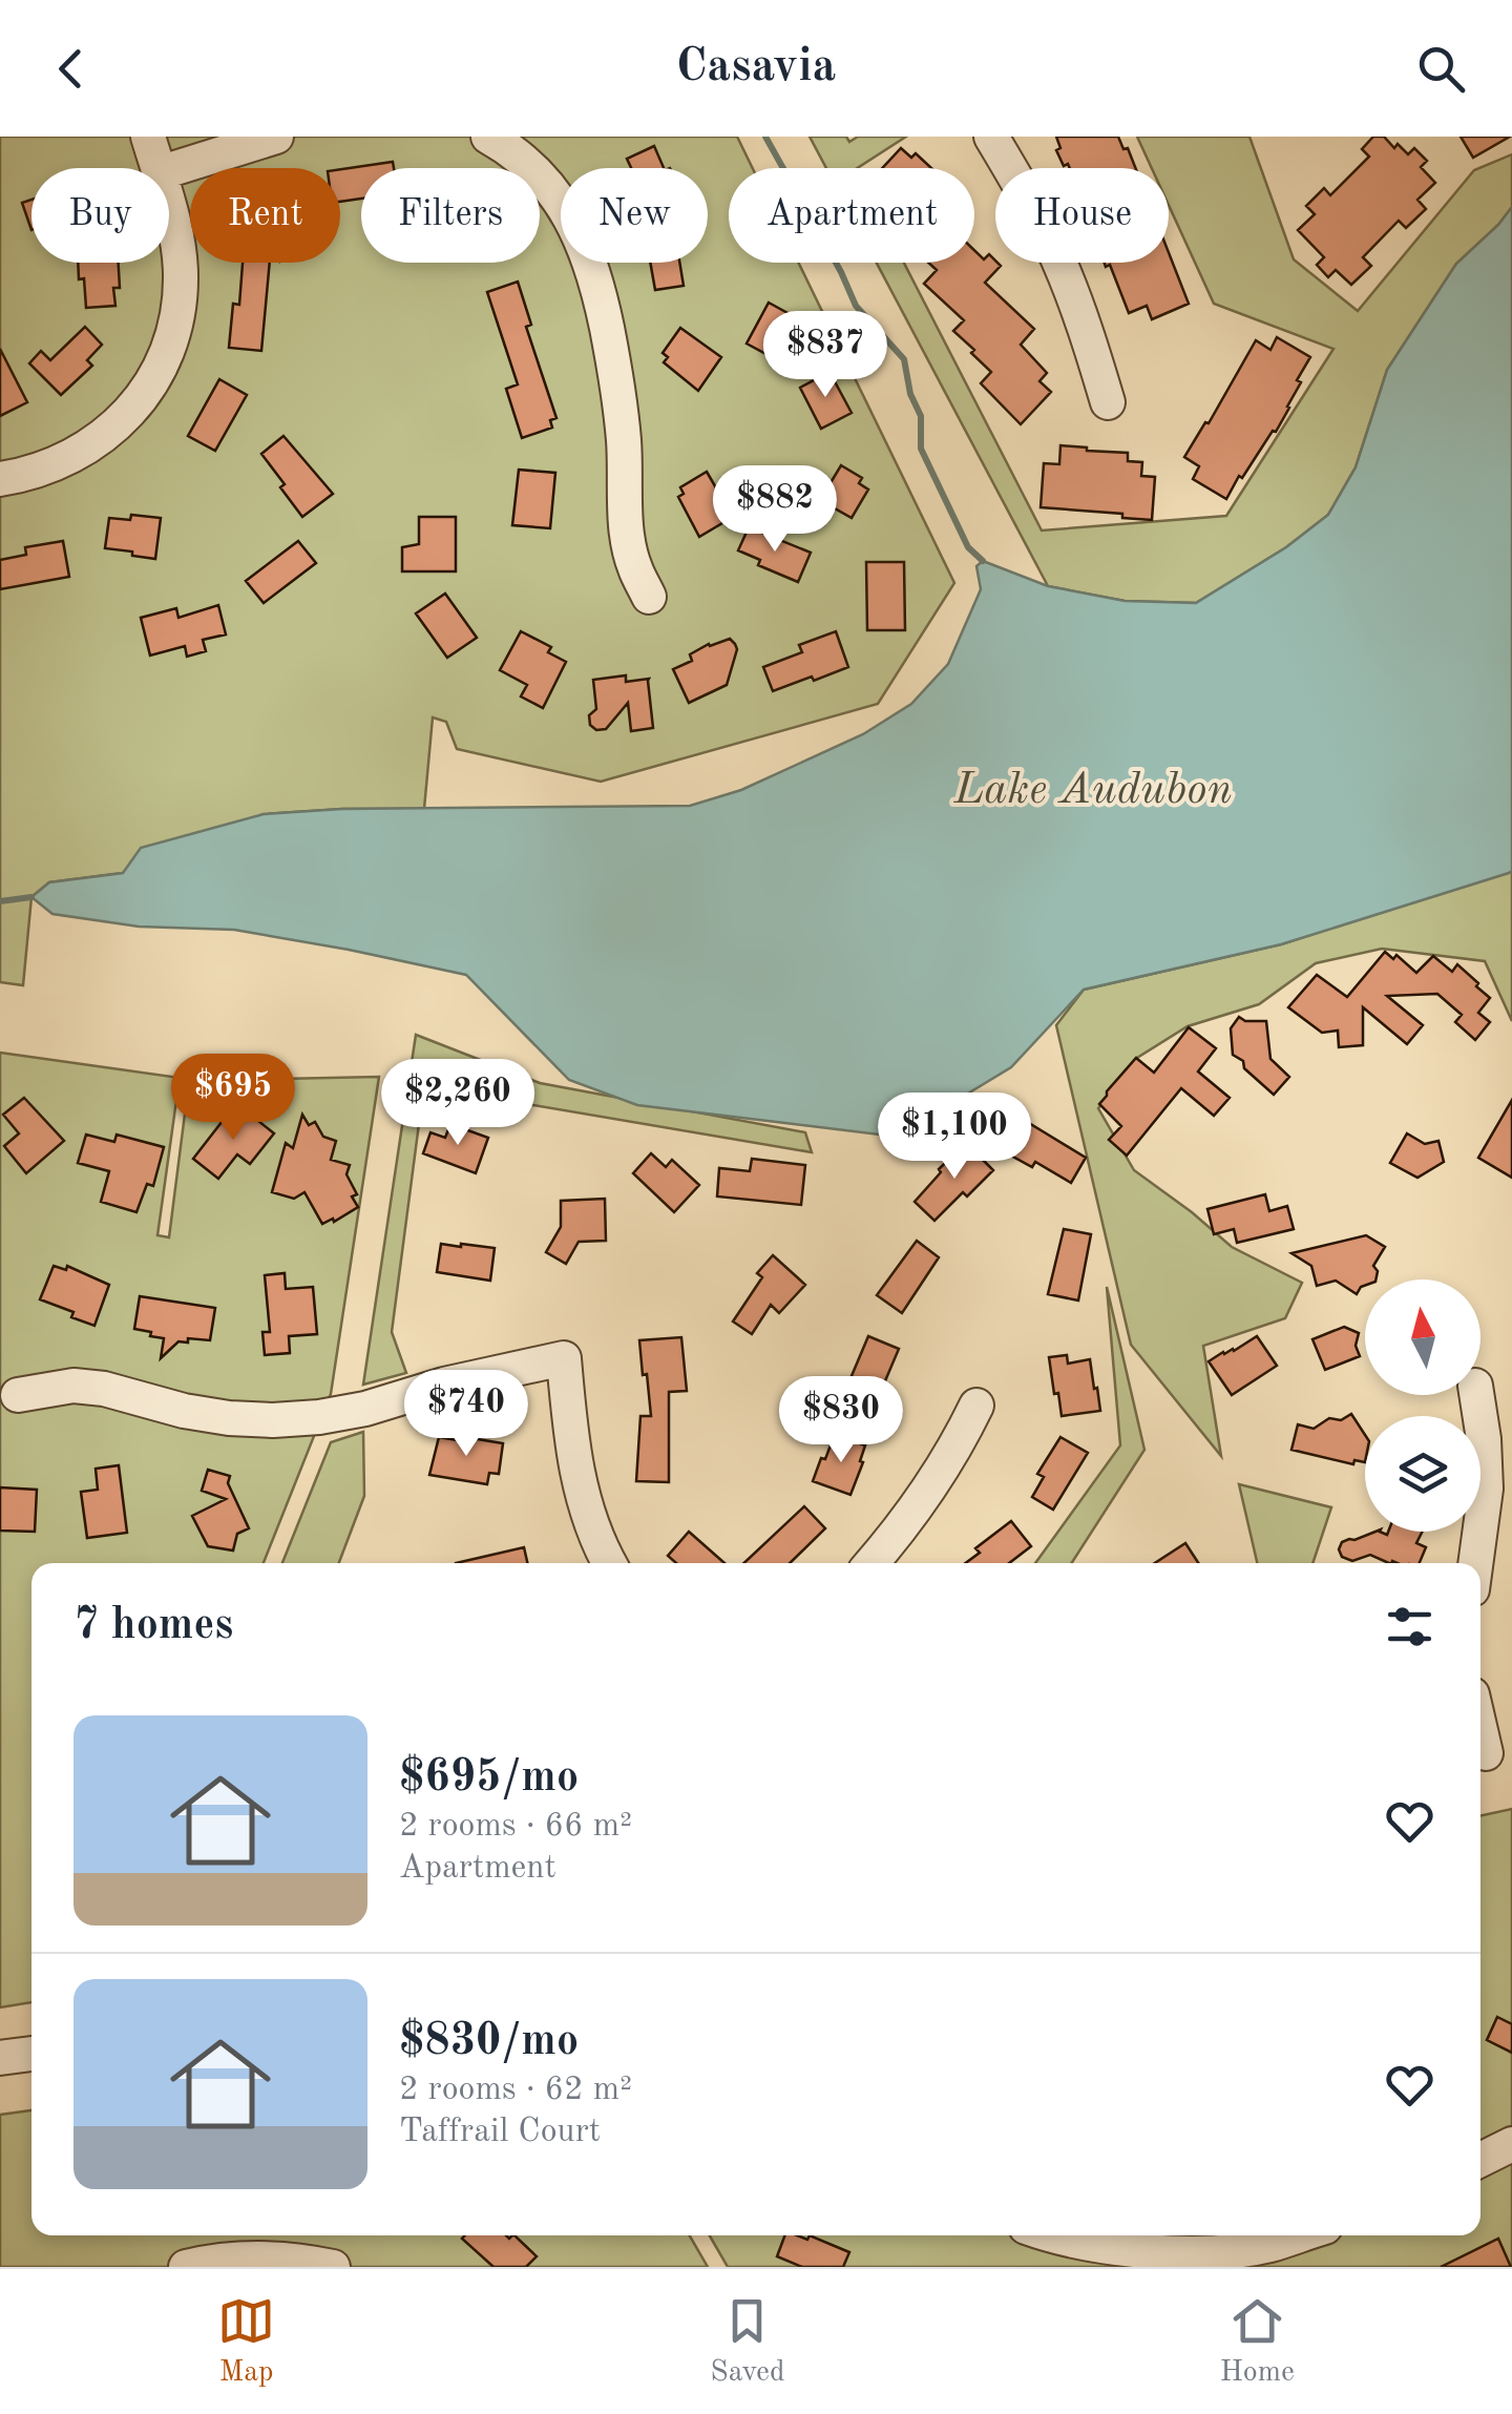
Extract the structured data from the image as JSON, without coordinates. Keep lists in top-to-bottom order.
{
  "water": ["Lake Audubon"],
  "north": "top",
  "page": {
    "header": "Casavia",
    "chip": [
      "Buy",
      "Rent",
      "Filters",
      "New",
      "Apartment",
      "House"
    ],
    "price": [
      "$837",
      "$882",
      "$695",
      "$2,260",
      "$1,100",
      "$740",
      "$830"
    ],
    "heading": "7 homes",
    "list": [
      {
        "name": "$695/mo",
        "note": "2 rooms · 66 m² · Apartment"
      },
      {
        "name": "$830/mo",
        "note": "2 rooms · 62 m² · Taffrail Court"
      }
    ],
    "tabs": ["Map", "Saved", "Home"]
  }
}
